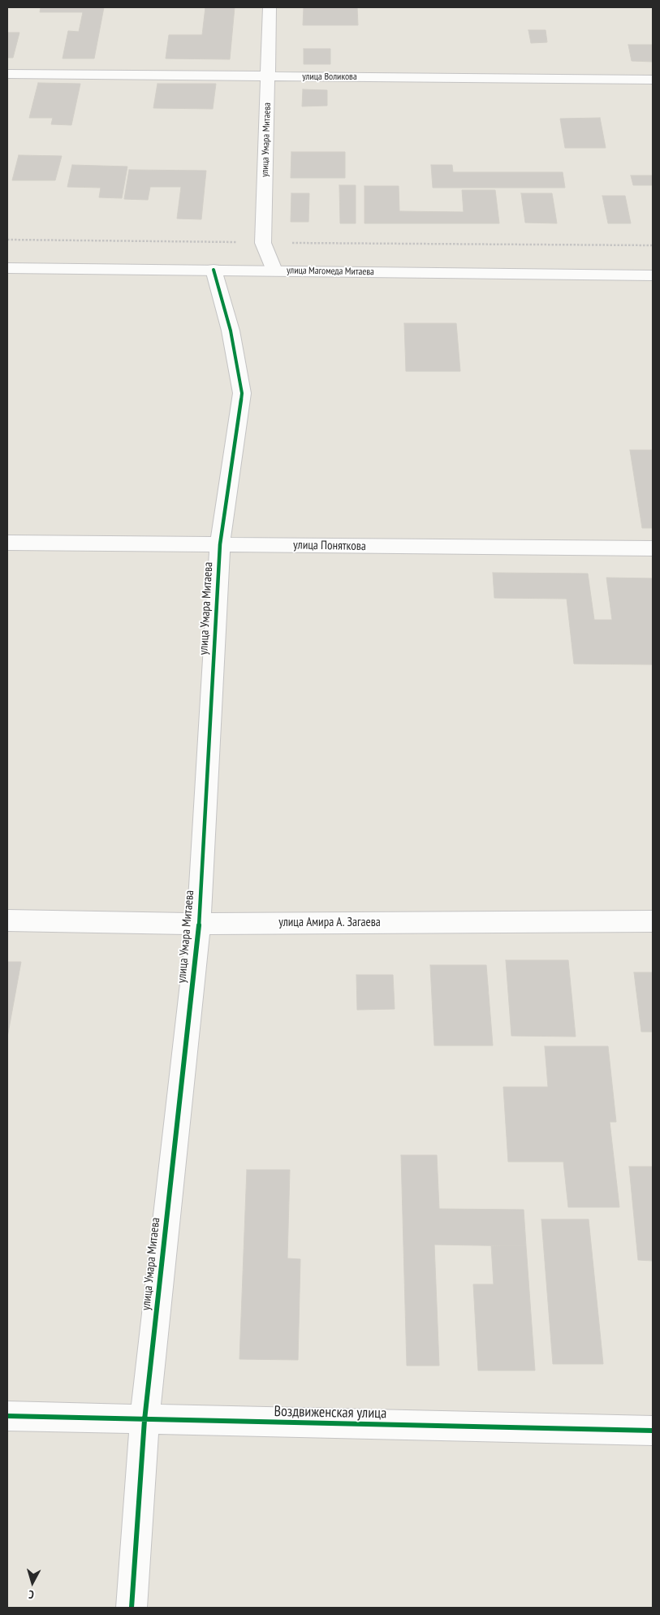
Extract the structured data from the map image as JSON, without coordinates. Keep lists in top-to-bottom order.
{
  "streets": {
    "street": [
      "улица Воликова",
      "улица Умара Митаева",
      "улица Магомеда Митаева",
      "улица Поняткова",
      "улица Амира А. Загаева",
      "Воздвиженская улица"
    ]
  },
  "crossings": [
    ["улица Воликова", "улица Умара Митаева"],
    ["улица Умара Митаева", "улица Магомеда Митаева"],
    ["улица Умара Митаева", "улица Поняткова"],
    ["улица Умара Митаева", "улица Амира А. Загаева"],
    ["улица Умара Митаева", "Воздвиженская улица"]
  ],
  "north": "bottom"
}
